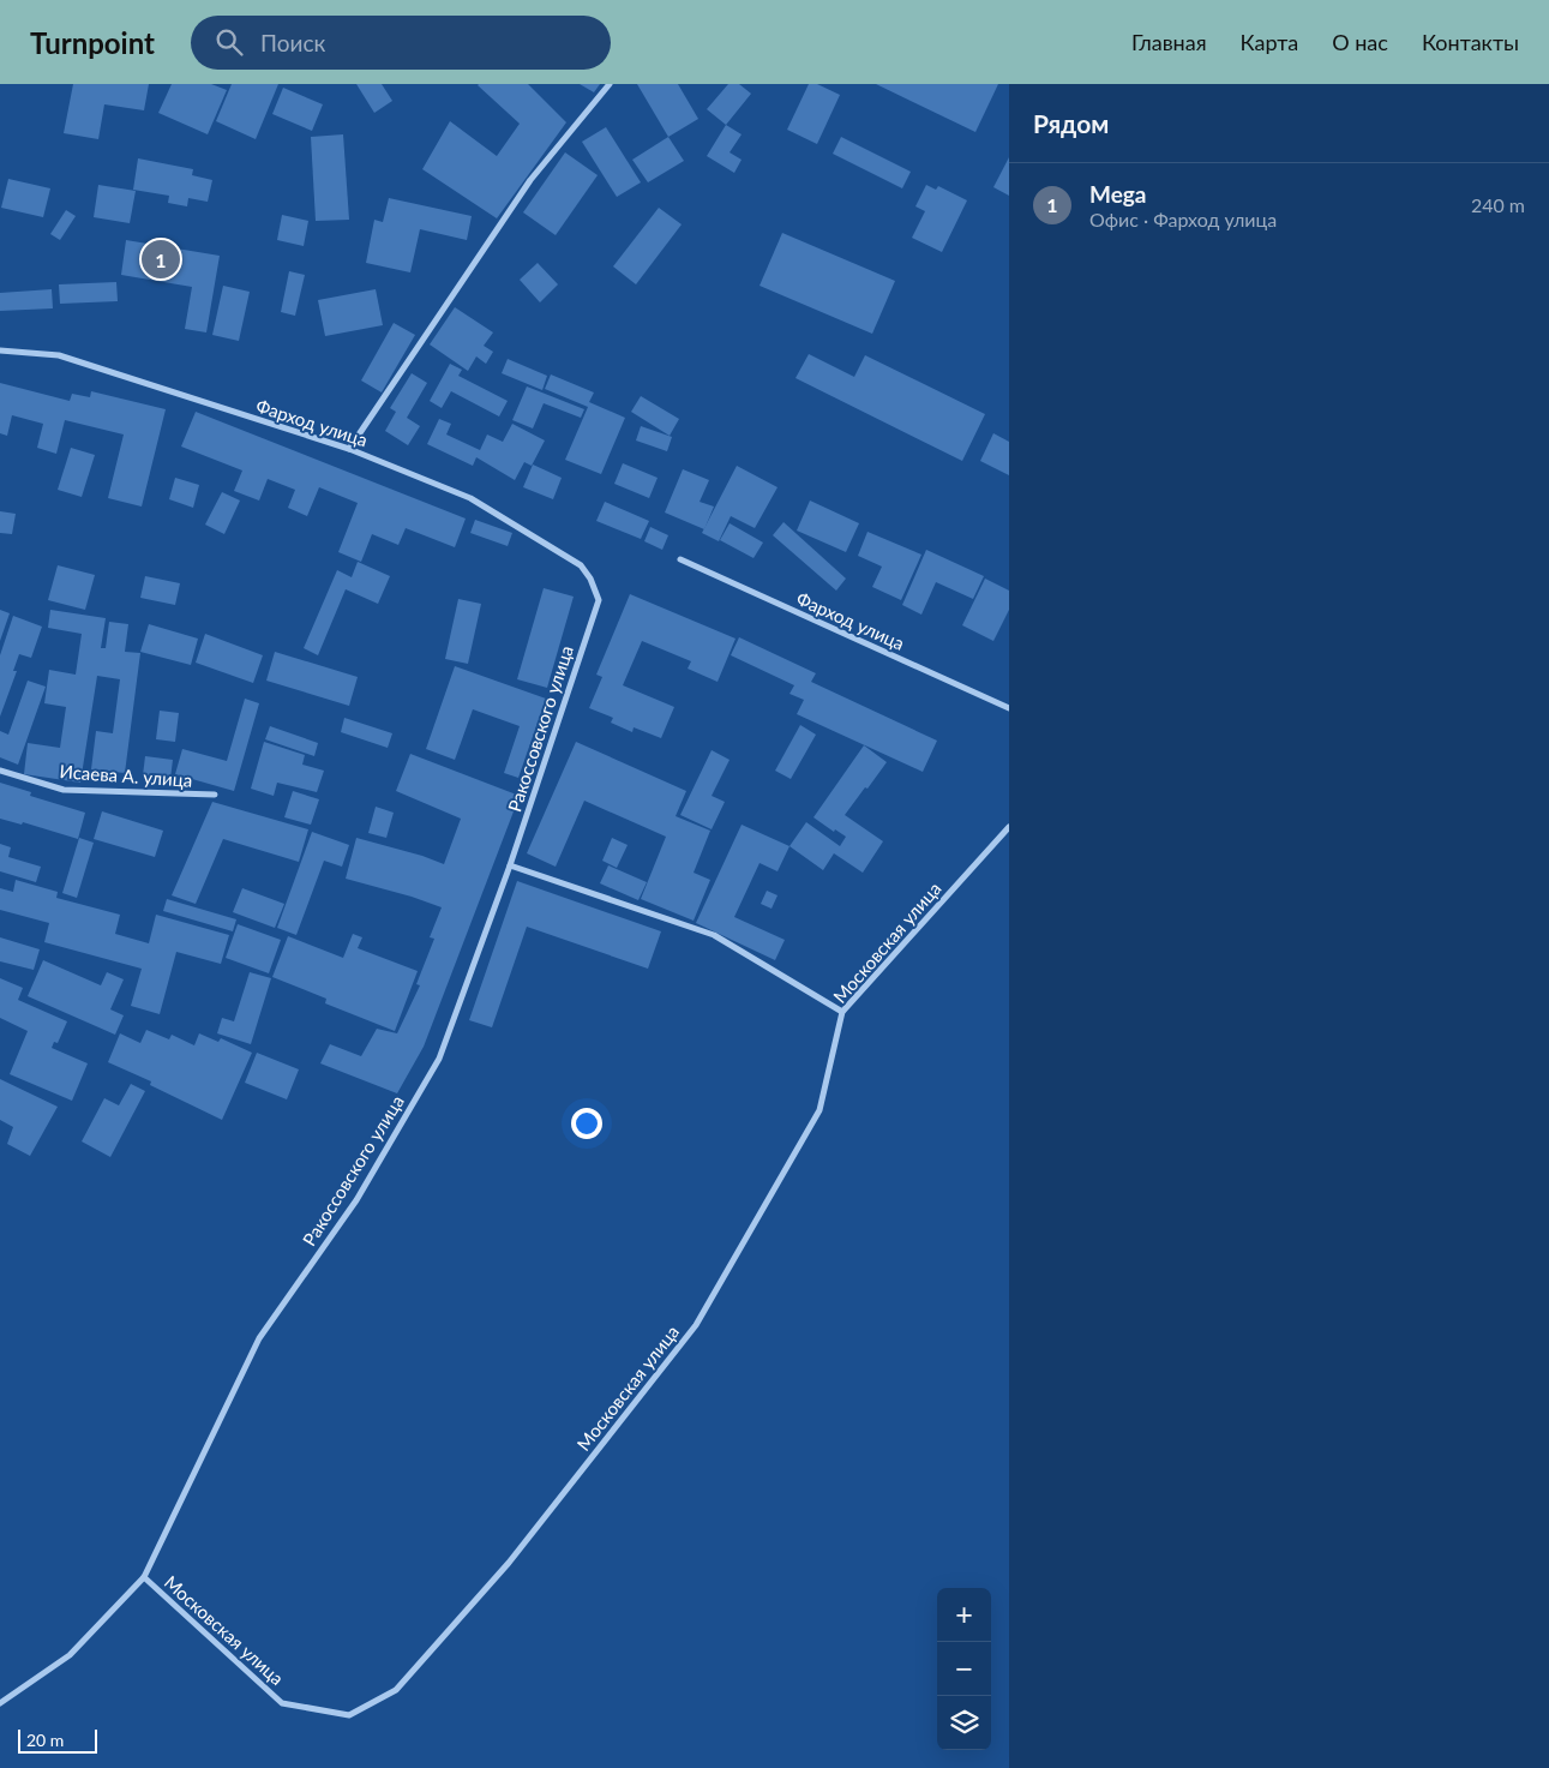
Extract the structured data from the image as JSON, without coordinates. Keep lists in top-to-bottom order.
{
  "streets": {
    "street": [
      "Фарход улица",
      "Ракоссовского улица",
      "Исаева А. улица",
      "Московская улица"
    ]
  },
  "crossings": [
    ["Фарход улица", "Ракоссовского улица"],
    ["Ракоссовского улица", "Московская улица"]
  ],
  "scale_bar": "20 m",
  "page": {
    "header": "Turnpoint",
    "search": "Поиск",
    "nav": [
      "Главная",
      "Карта",
      "О нас",
      "Контакты"
    ],
    "heading": "Рядом",
    "list": [
      {
        "mark": "1",
        "name": "Mega",
        "note": "Офис · Фарход улица",
        "value": "240 m"
      }
    ],
    "pins": "1",
    "map_buttons": ["+", "−"],
    "scale": "20 m"
  }
}
